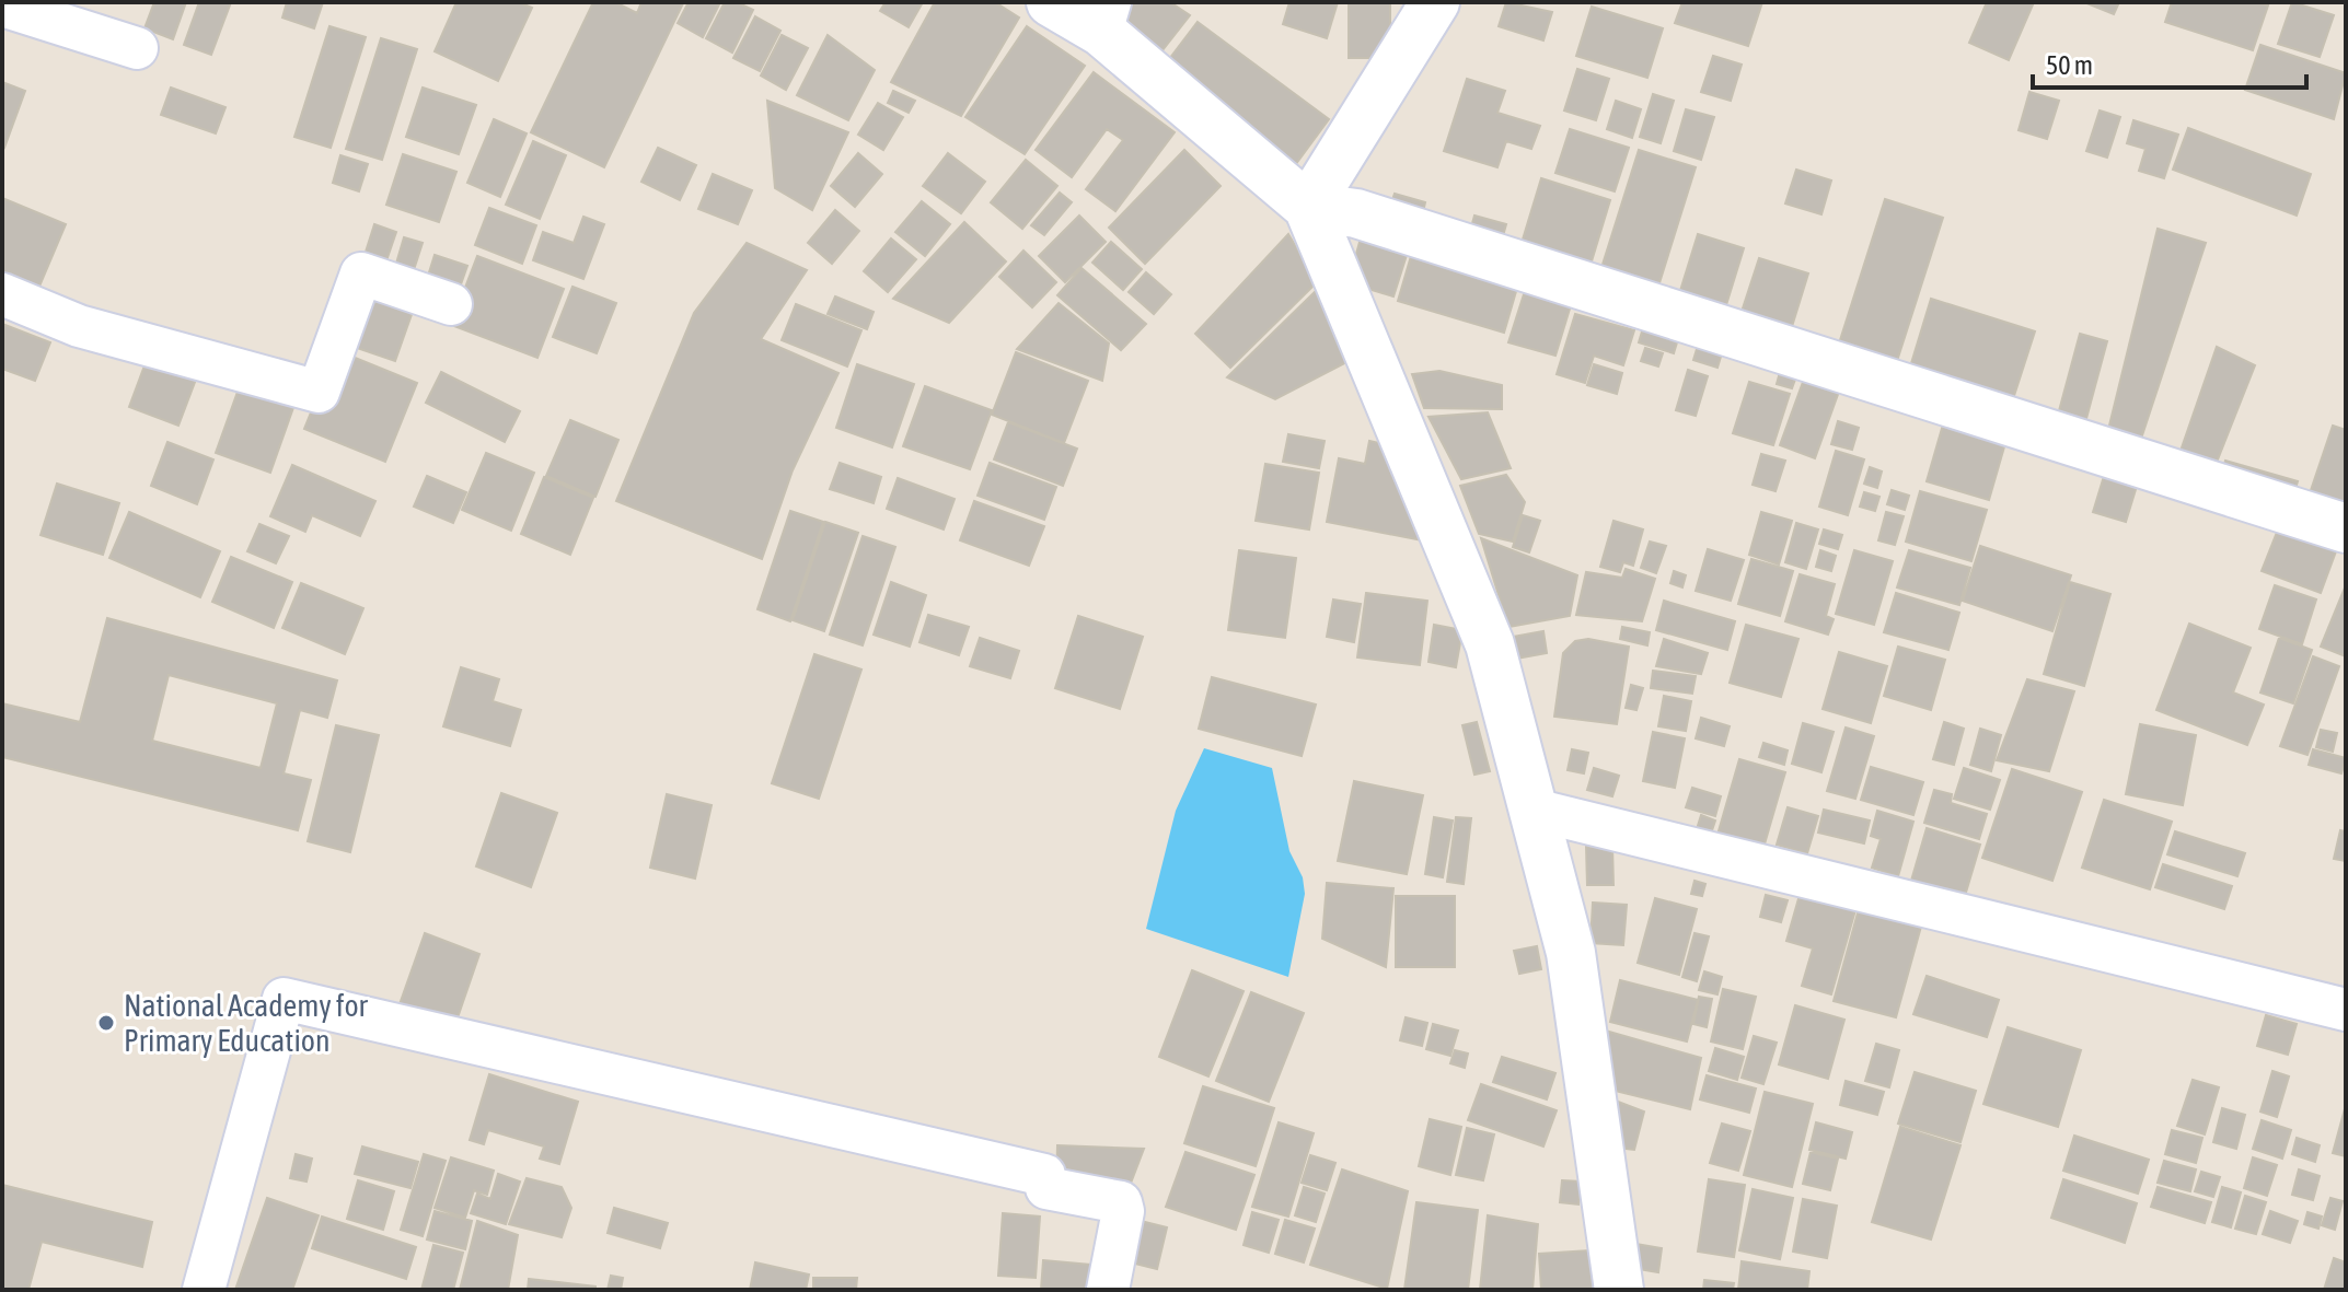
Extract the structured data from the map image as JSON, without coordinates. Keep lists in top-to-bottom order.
{
  "places": ["National Academy for Primary Education"],
  "scale_bar": "50 m"
}
